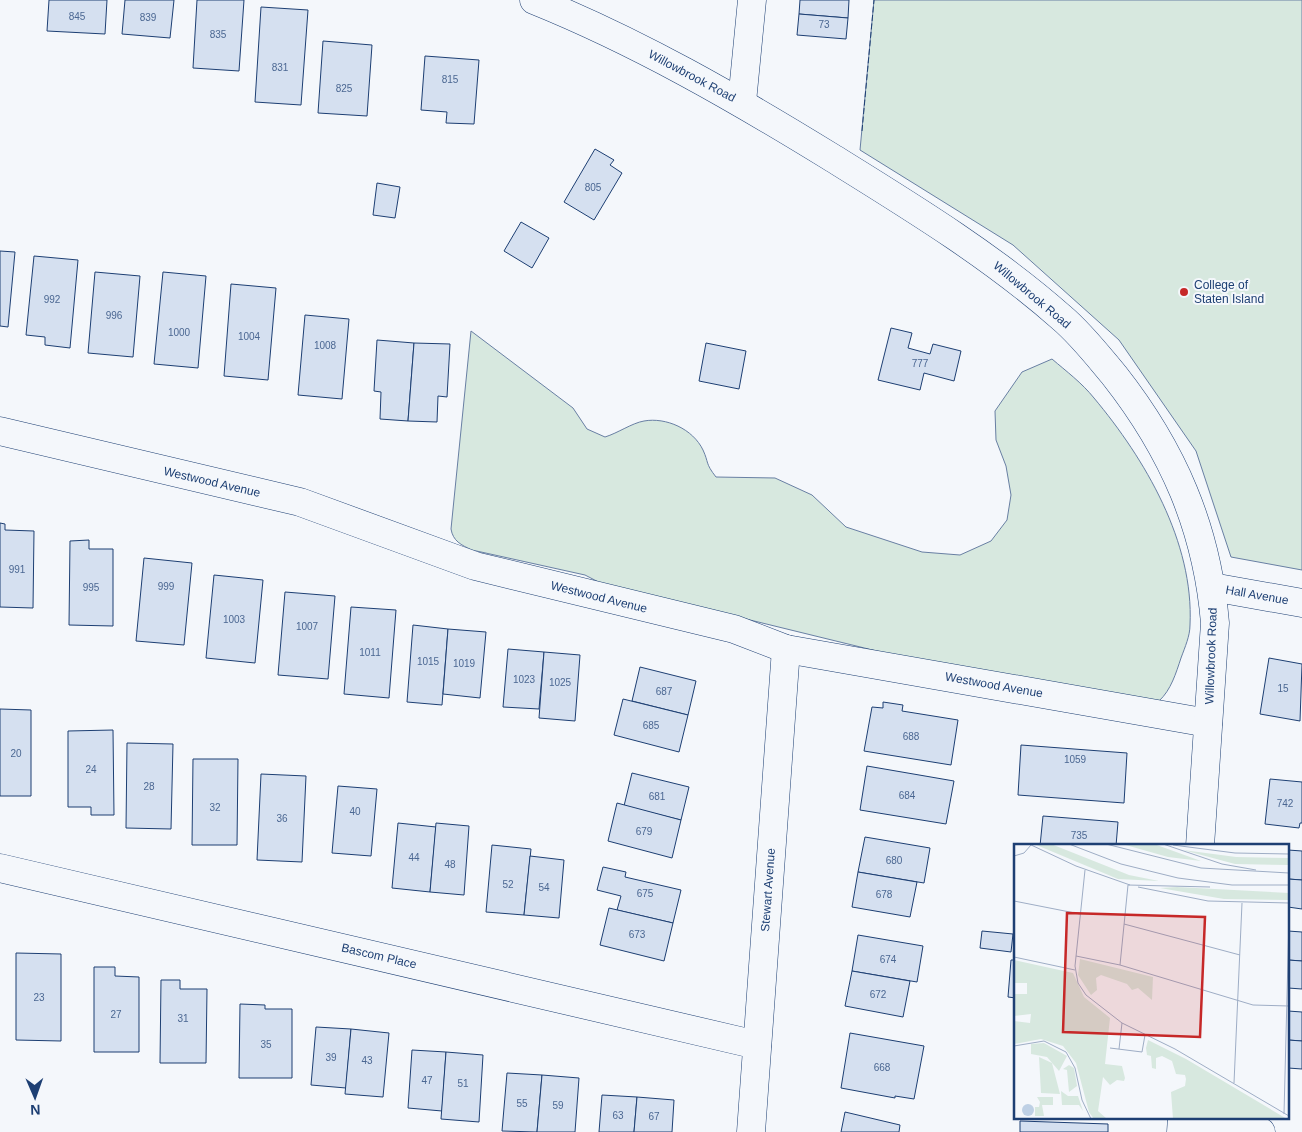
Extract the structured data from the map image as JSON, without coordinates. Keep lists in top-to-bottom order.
{
  "streets": {
    "street": [
      "Willowbrook Road",
      "Westwood Avenue",
      "Hall Avenue",
      "Stewart Avenue",
      "Bascom Place"
    ]
  },
  "crossings": [
    ["Willowbrook Road", "Westwood Avenue"],
    ["Willowbrook Road", "Hall Avenue"],
    ["Westwood Avenue", "Stewart Avenue"],
    ["Stewart Avenue", "Bascom Place"]
  ],
  "places": ["College of Staten Island"],
  "house_numbers": [
    "845",
    "839",
    "73",
    "835",
    "831",
    "815",
    "825",
    "805",
    "992",
    "996",
    "1000",
    "1004",
    "1008",
    "777",
    "991",
    "999",
    "995",
    "1003",
    "1007",
    "1011",
    "1015",
    "1019",
    "1023",
    "1025",
    "15",
    "687",
    "685",
    "688",
    "20",
    "1059",
    "24",
    "28",
    "684",
    "681",
    "742",
    "32",
    "40",
    "36",
    "679",
    "735",
    "44",
    "680",
    "48",
    "52",
    "54",
    "675",
    "678",
    "673",
    "674",
    "672",
    "23",
    "27",
    "31",
    "35",
    "39",
    "43",
    "668",
    "47",
    "51",
    "55",
    "59",
    "63",
    "67"
  ],
  "north": "bottom"
}
